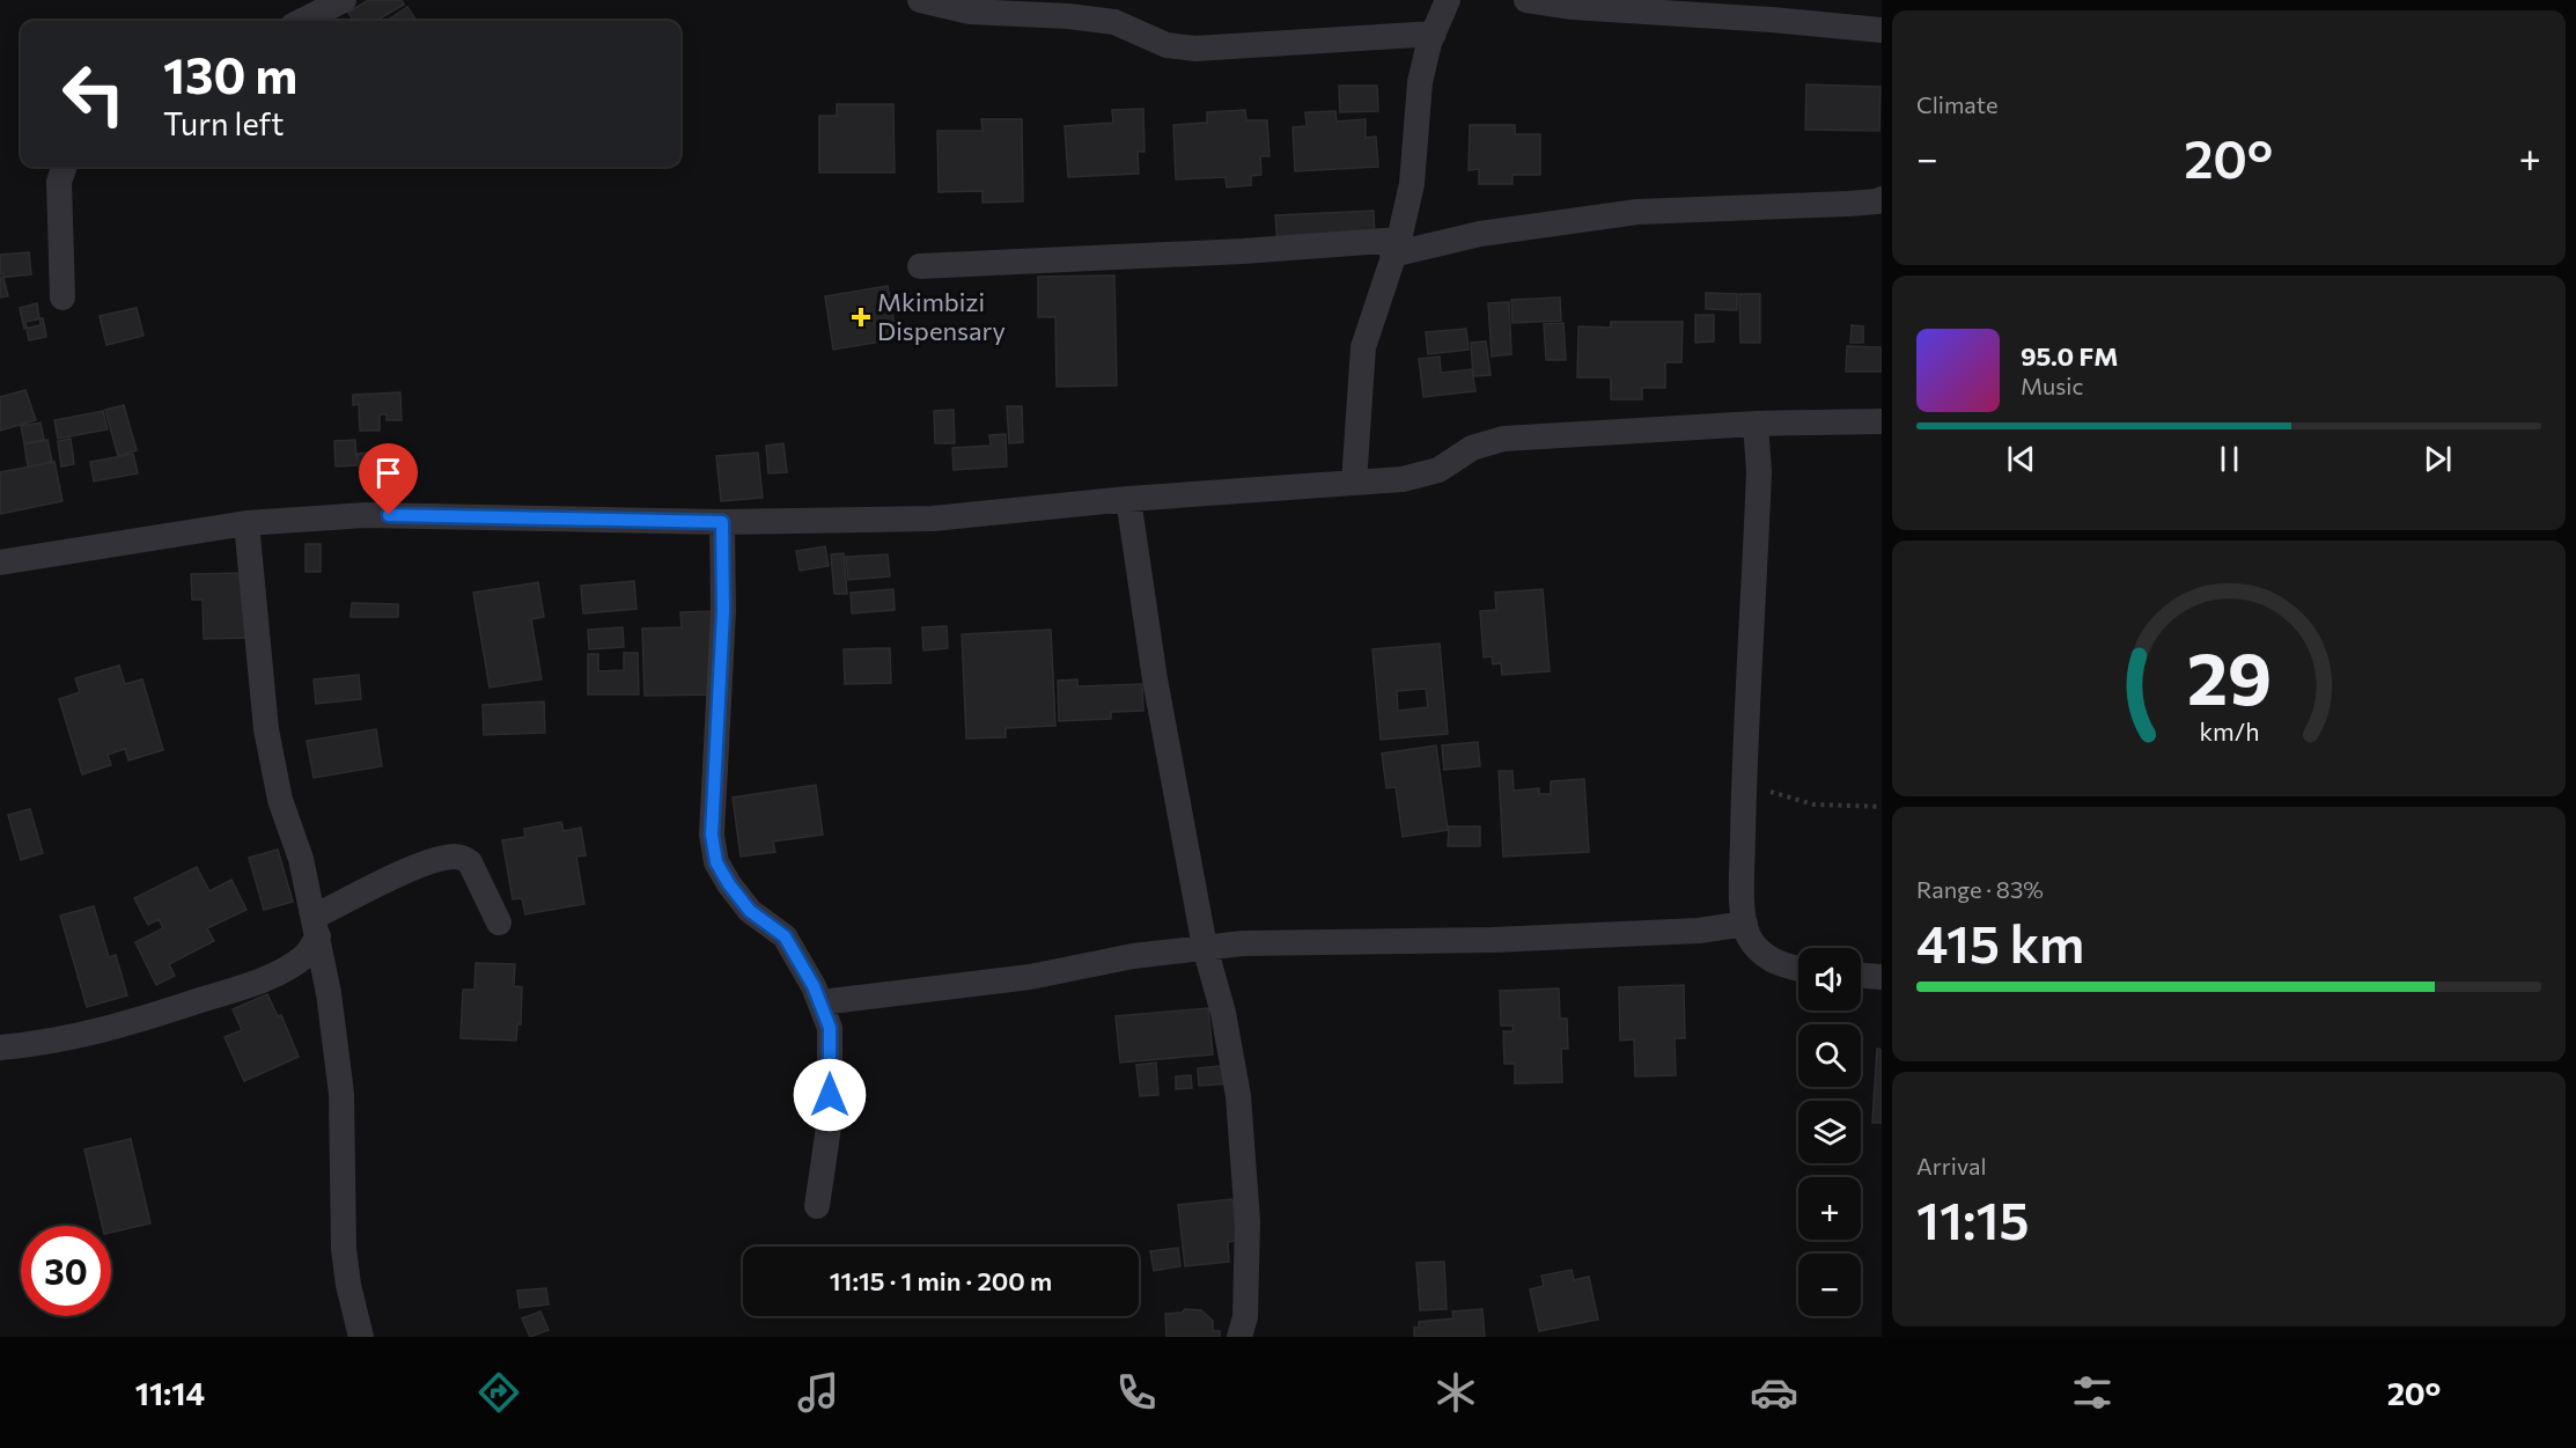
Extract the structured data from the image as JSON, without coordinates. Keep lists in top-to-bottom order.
{
  "places": {
    "health": ["Mkimbizi Dispensary"]
  },
  "page": {
    "tile": [
      "Climate",
      ["Range · 83%", "415 km"],
      ["Arrival", "11:15"]
    ],
    "turn": ["130 m", "Turn left"],
    "heat": ["−", "20°", "+"],
    "song": ["95.0 FM", "Music"],
    "map_buttons": ["+", "−"],
    "limit": "30",
    "trip": "11:15 · 1 min · 200 m",
    "tabs": ["11:14", "20°"],
    "gauge": ["29", "km/h"]
  }
}
